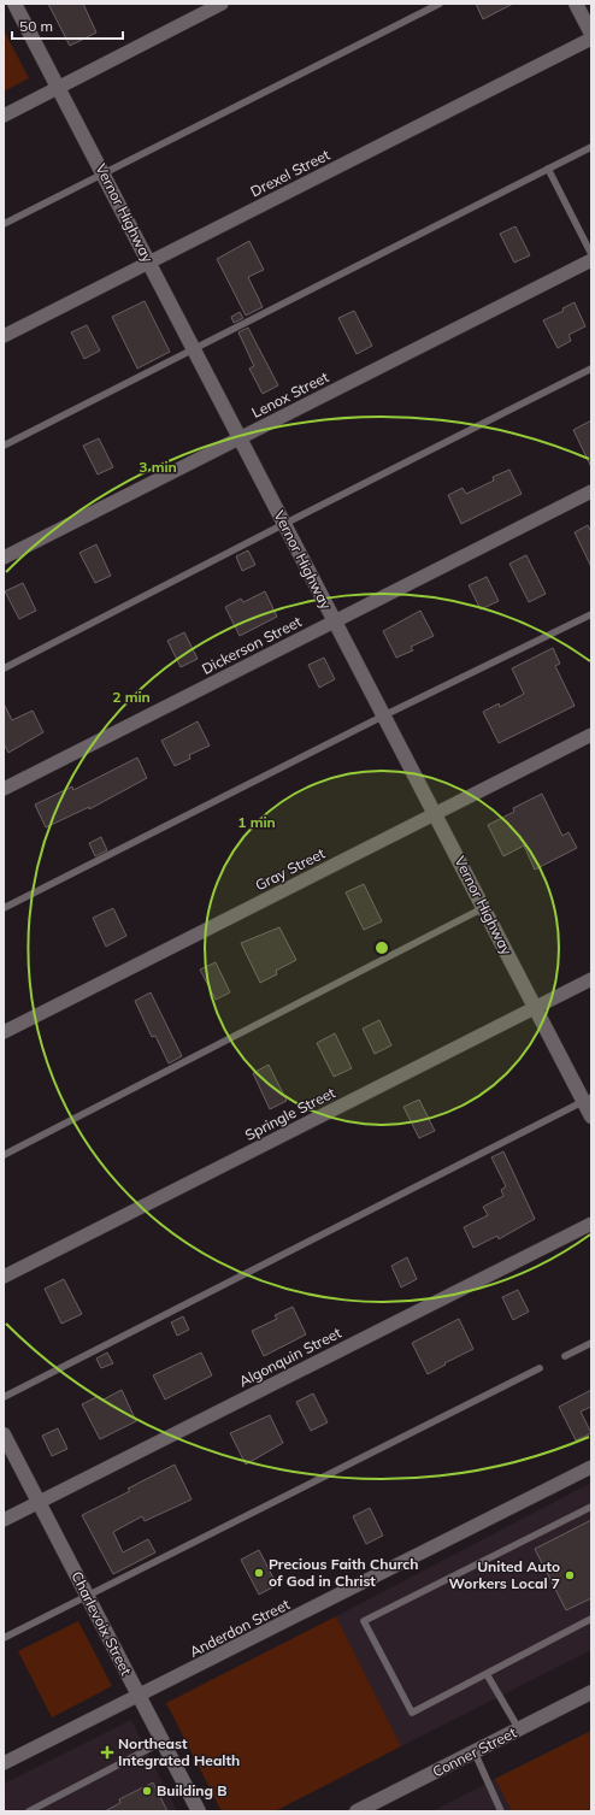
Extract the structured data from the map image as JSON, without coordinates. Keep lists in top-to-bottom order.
{
  "streets": {
    "street": [
      "Drexel Street",
      "Vernor Highway",
      "Lenox Street",
      "Dickerson Street",
      "Gray Street",
      "Springle Street",
      "Algonquin Street",
      "Charlevoix Street",
      "Anderdon Street",
      "Conner Street"
    ]
  },
  "crossings": [
    ["Drexel Street", "Vernor Highway"],
    ["Vernor Highway", "Lenox Street"],
    ["Vernor Highway", "Dickerson Street"],
    ["Vernor Highway", "Gray Street"],
    ["Vernor Highway", "Springle Street"],
    ["Algonquin Street", "Charlevoix Street"],
    ["Charlevoix Street", "Anderdon Street"]
  ],
  "places": {
    "other": ["Precious Faith Church of God in Christ", "United Auto Workers Local 7", "Building B"],
    "health": ["Northeast Integrated Health"]
  },
  "scale_bar": "50 m",
  "rings": ["3 min", "2 min", "1 min"]
}
